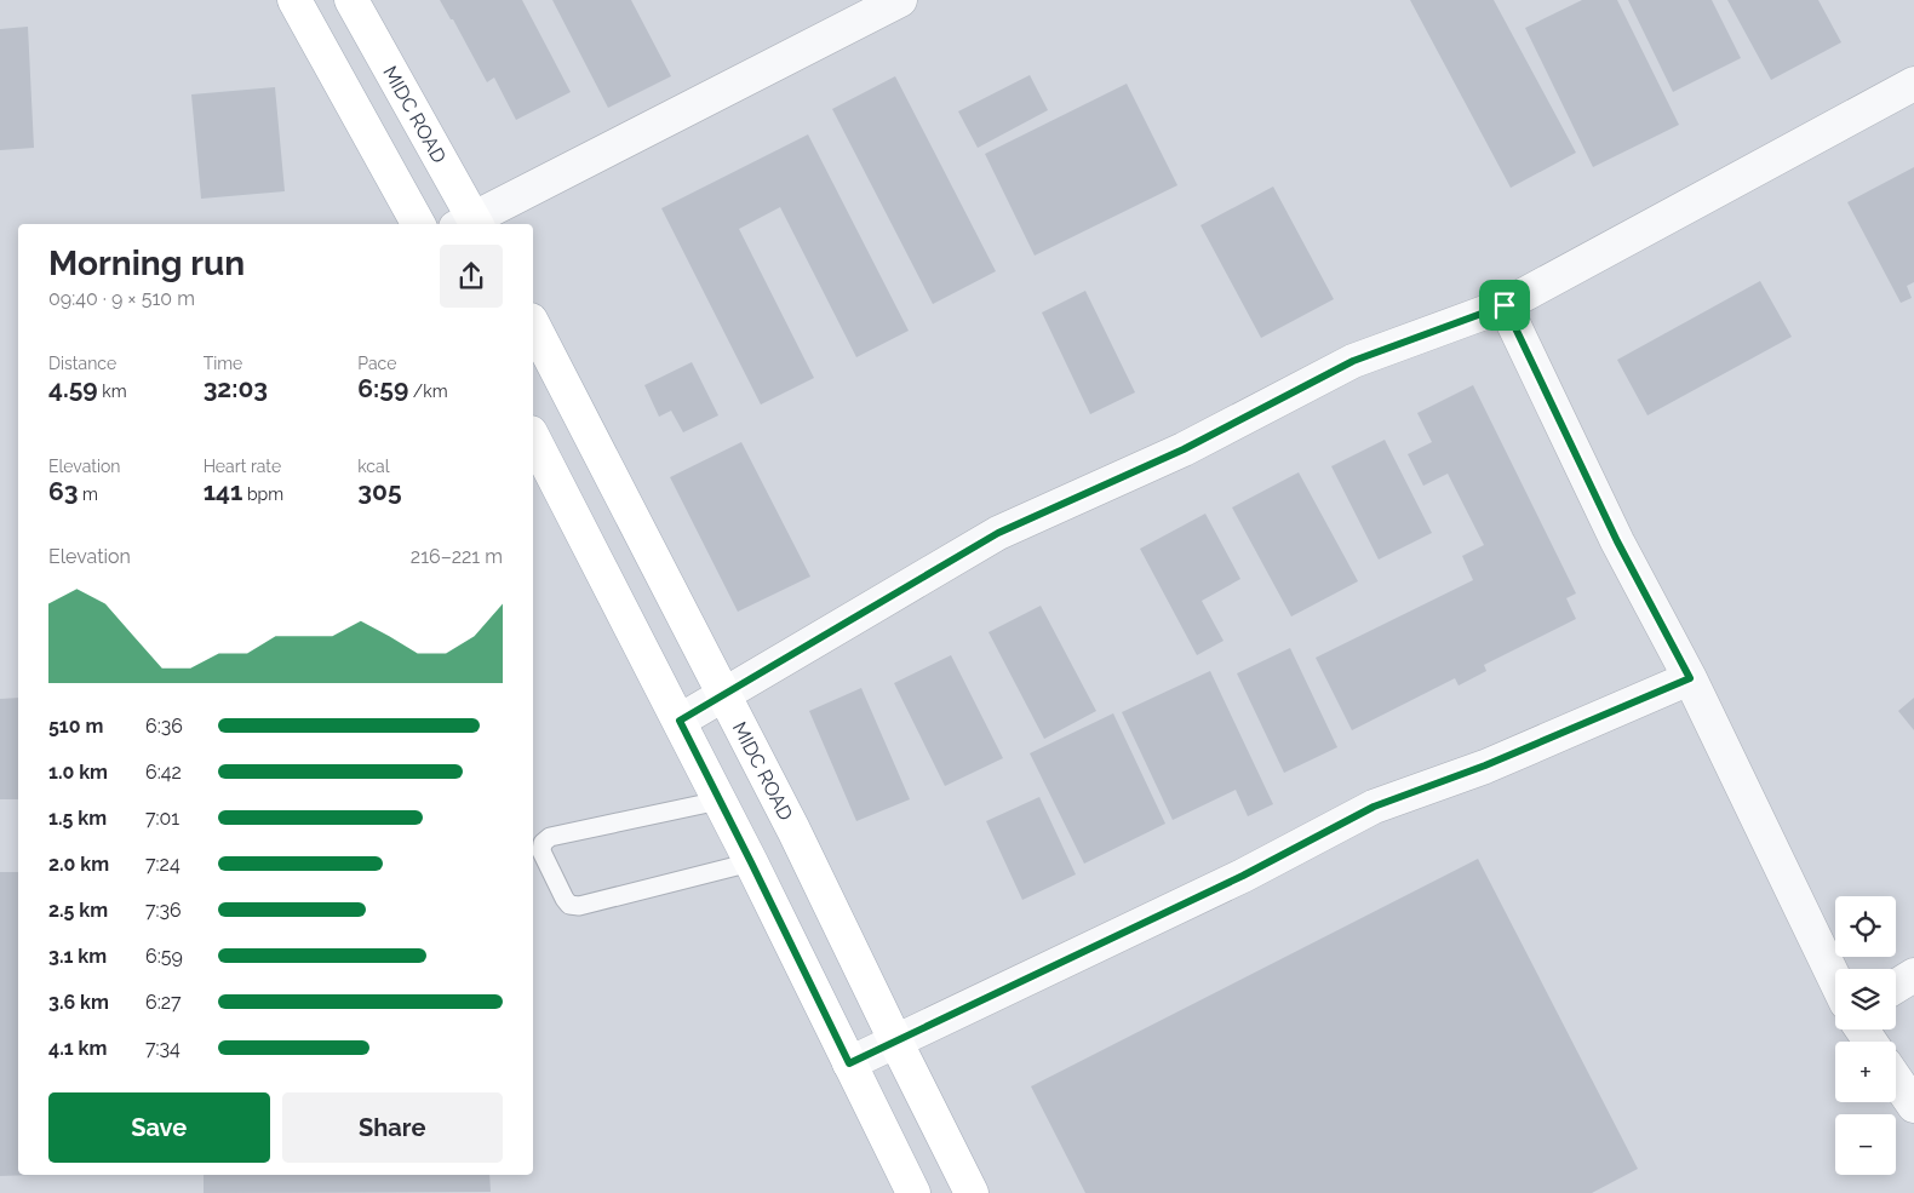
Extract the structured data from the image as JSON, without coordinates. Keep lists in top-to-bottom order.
{
  "streets": {
    "main road": ["MIDC ROAD"]
  },
  "page": {
    "heading": ["Morning run", "09:40 · 9 × 510 m"],
    "stats": [
      ["Distance", "4.59 km"],
      ["Time", "32:03"],
      ["Pace", "6:59 /km"],
      ["Elevation", "63 m"],
      ["Heart rate", "141 bpm"],
      ["kcal", "305"]
    ],
    "chart": ["Elevation", "216–221 m"],
    "list": [
      {
        "name": "510 m",
        "note": "6:36"
      },
      {
        "name": "1.0 km",
        "note": "6:42"
      },
      {
        "name": "1.5 km",
        "note": "7:01"
      },
      {
        "name": "2.0 km",
        "note": "7:24"
      },
      {
        "name": "2.5 km",
        "note": "7:36"
      },
      {
        "name": "3.1 km",
        "note": "6:59"
      },
      {
        "name": "3.6 km",
        "note": "6:27"
      },
      {
        "name": "4.1 km",
        "note": "7:34"
      }
    ],
    "map_buttons": ["+", "−"],
    "buttons": ["Save", "Share"]
  }
}
